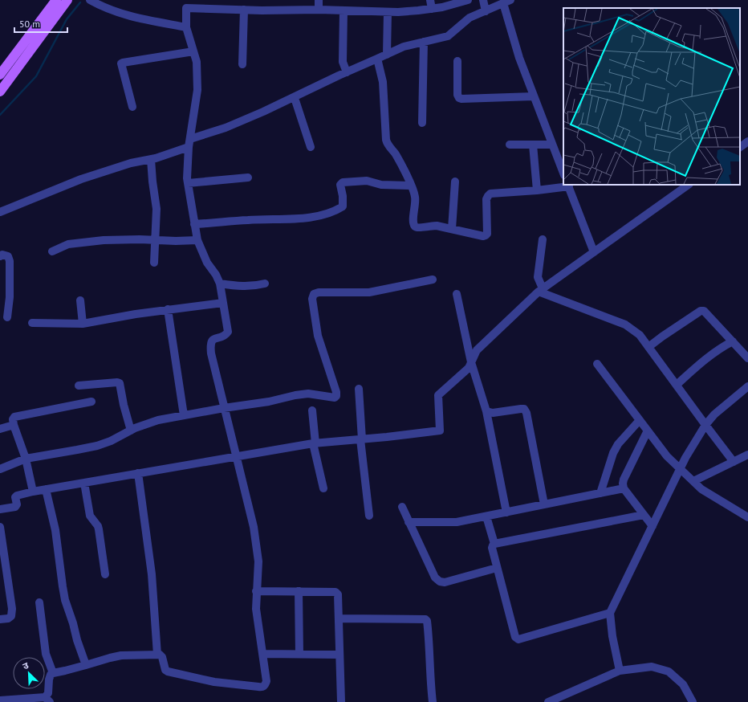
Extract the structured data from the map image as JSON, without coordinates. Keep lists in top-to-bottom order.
{
  "scale_bar": "50 m",
  "north": "top left"
}
